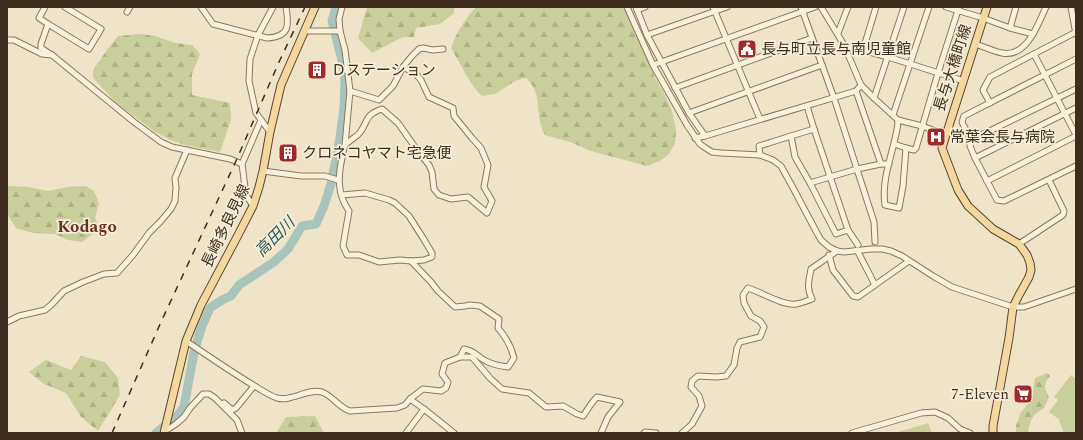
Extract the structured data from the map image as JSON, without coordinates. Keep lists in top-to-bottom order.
{
  "streets": {
    "main road": ["長与大橋町線", "長崎多良見線"]
  },
  "districts": ["Kodago"],
  "water": ["高田川"],
  "places": {
    "public building": ["長与町立長与南児童館"],
    "building": ["Ｄステーション", "クロネコヤマト宅急便"],
    "hospital": ["常葉会長与病院"],
    "supermarket": ["7-Eleven"]
  }
}
